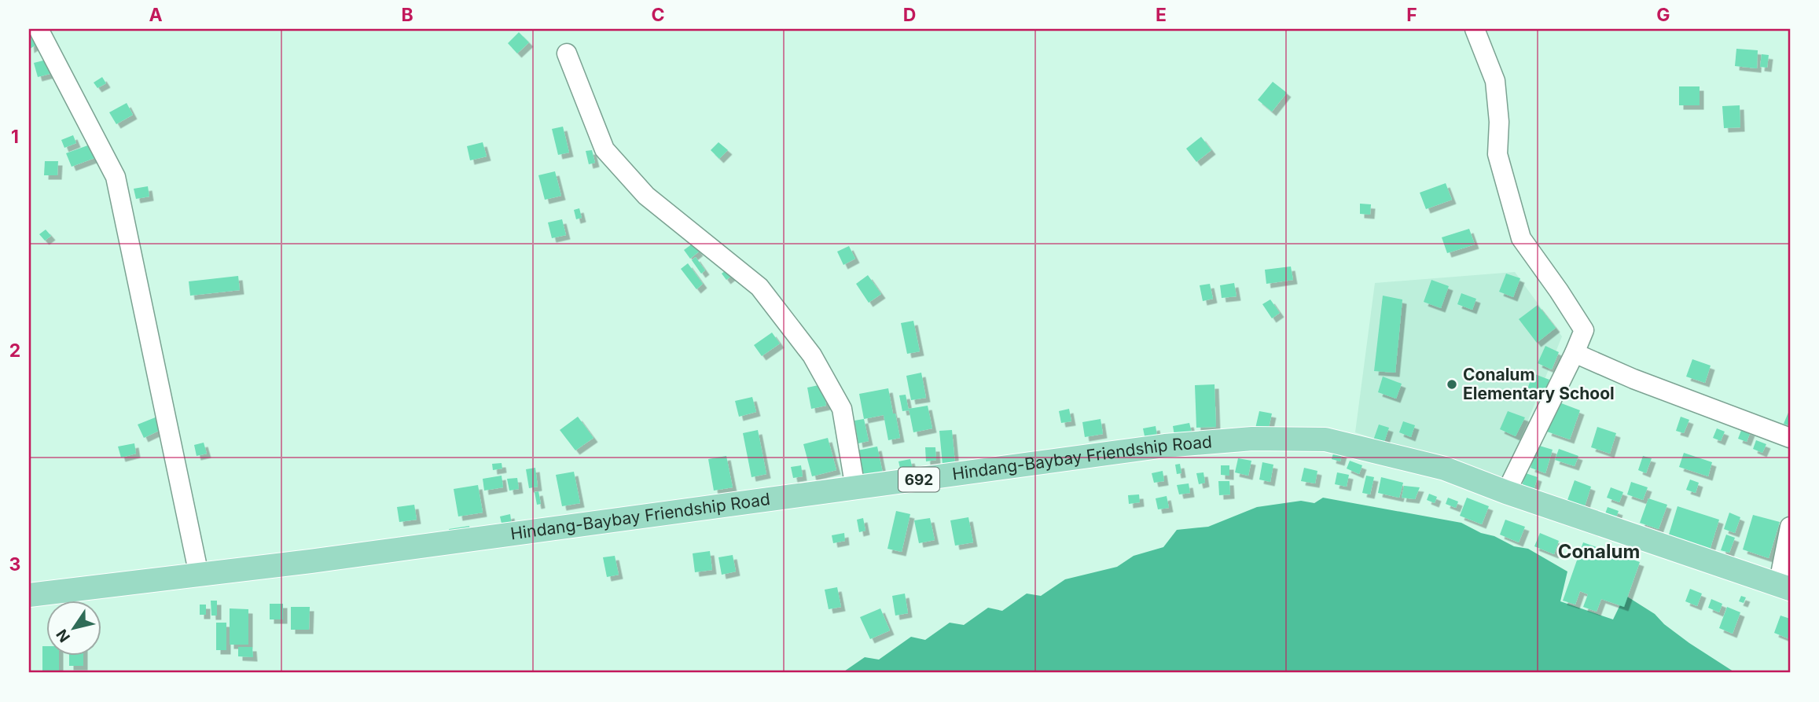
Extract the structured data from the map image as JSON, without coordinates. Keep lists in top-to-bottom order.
{
  "streets": {
    "main road": ["Hindang-Baybay Friendship Road", "692"]
  },
  "districts": ["Conalum"],
  "places": ["Conalum Elementary School"],
  "north": "bottom left",
  "grid": {
    "columns": [
      "A",
      "B",
      "C",
      "D",
      "E",
      "F",
      "G"
    ],
    "rows": ["1", "2", "3"]
  }
}
